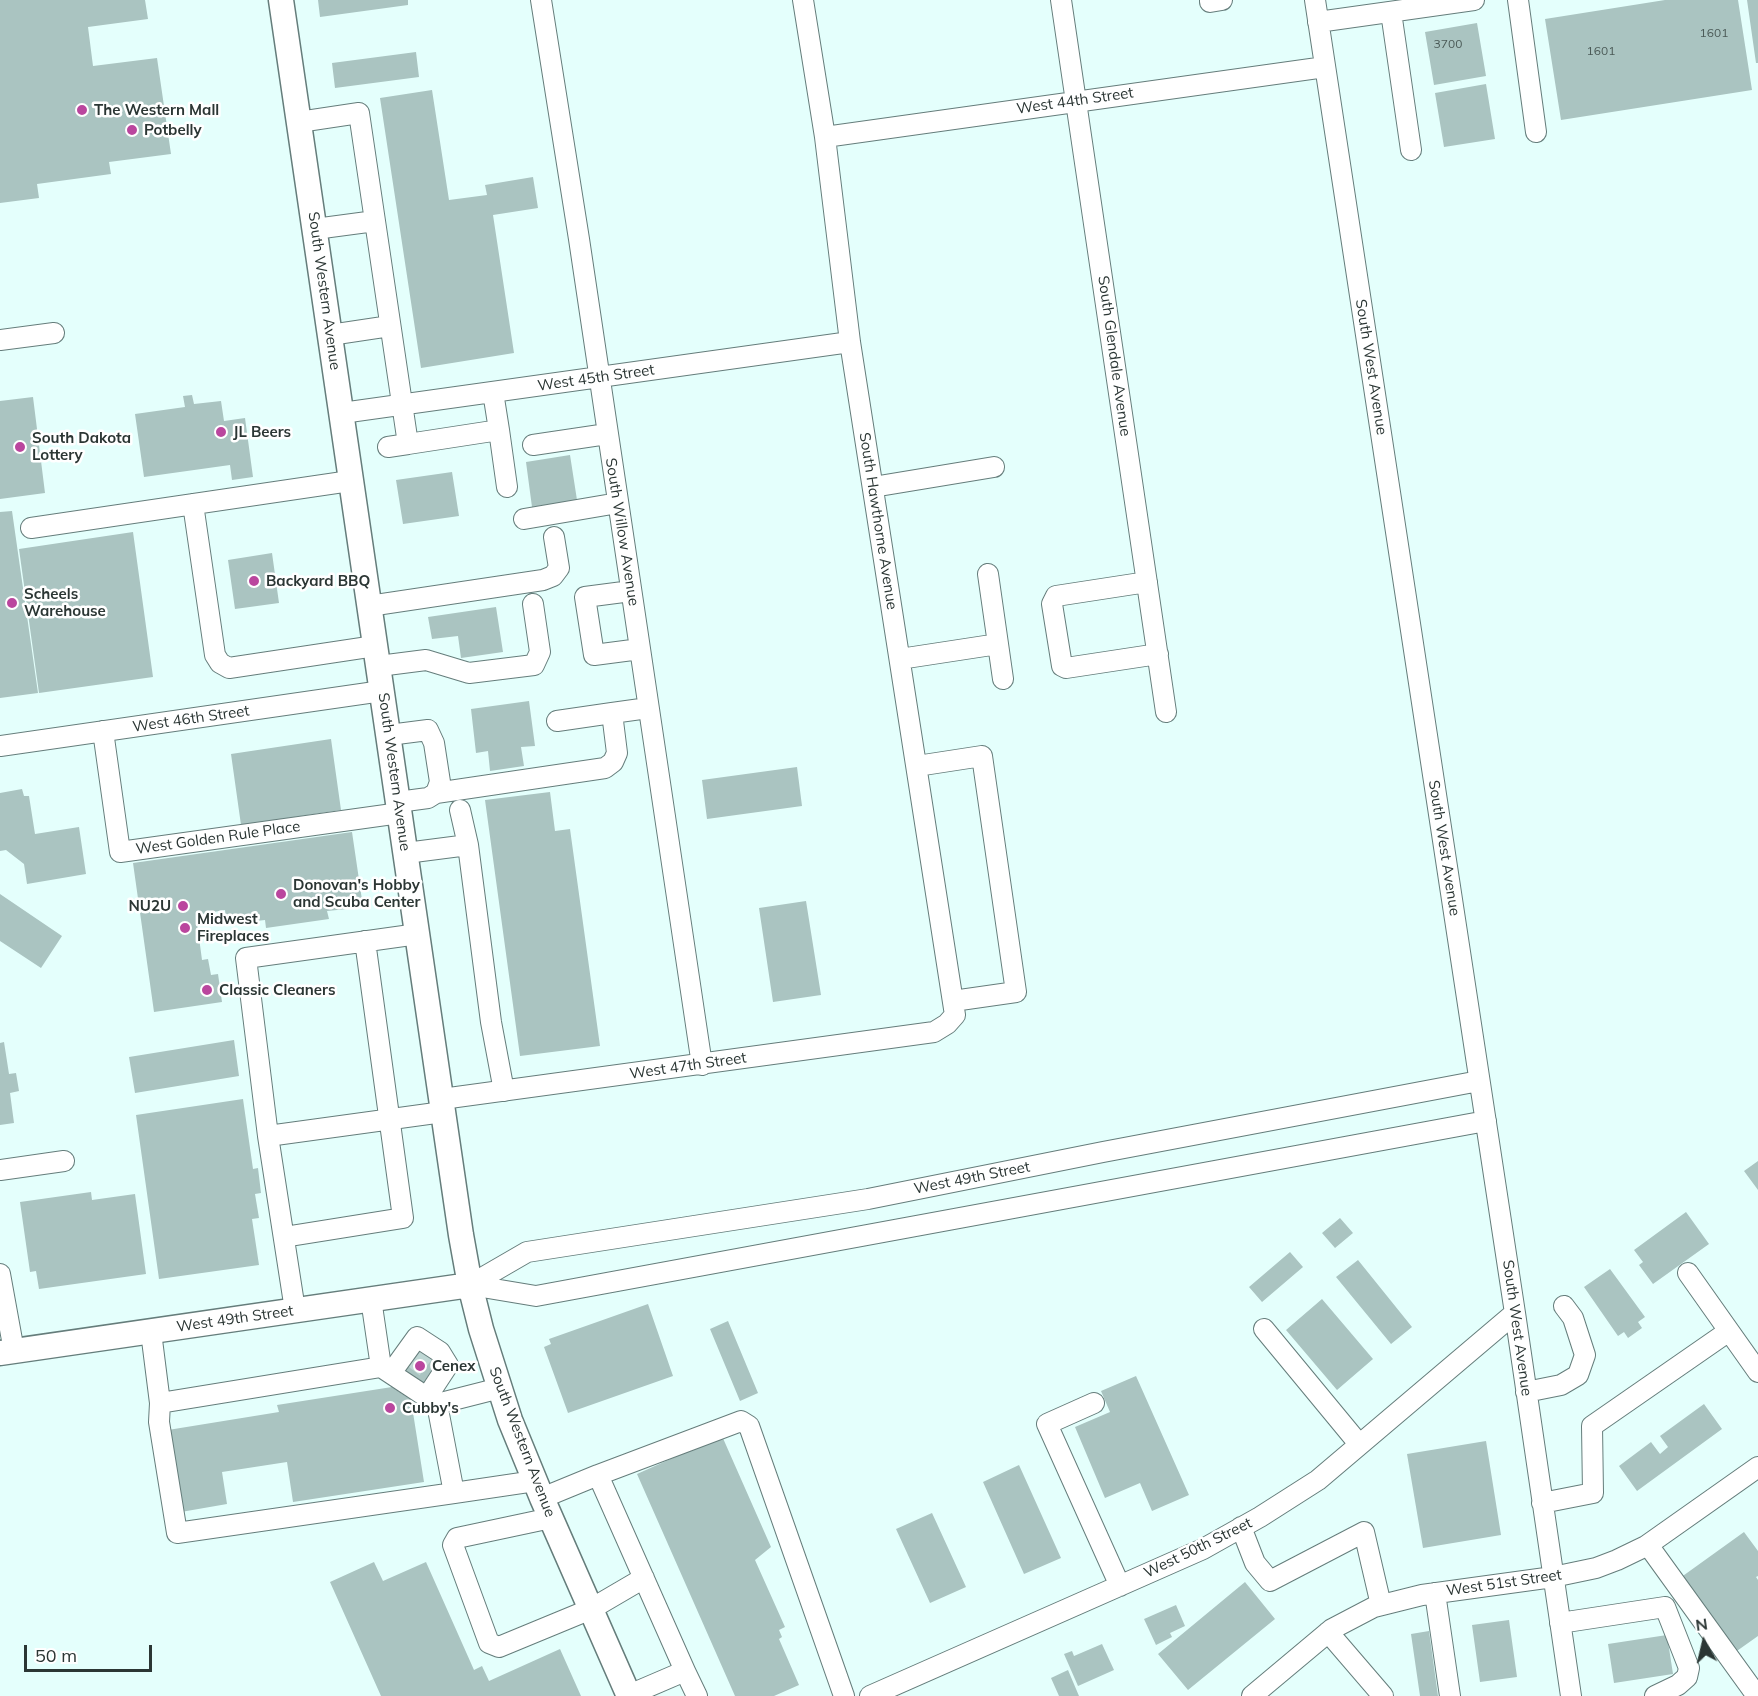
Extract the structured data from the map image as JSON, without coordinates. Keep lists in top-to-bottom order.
{
  "streets": {
    "main road": ["South Western Avenue", "West 49th Street"],
    "street": [
      "West 44th Street",
      "South Glendale Avenue",
      "South West Avenue",
      "West 45th Street",
      "South Hawthorne Avenue",
      "South Willow Avenue",
      "West 46th Street",
      "West Golden Rule Place",
      "West 47th Street",
      "West 50th Street",
      "West 51st Street"
    ]
  },
  "crossings": [
    ["West 44th Street", "South Glendale Avenue"],
    ["West 44th Street", "South West Avenue"],
    ["West 44th Street", "South Hawthorne Avenue"],
    ["South Western Avenue", "West 45th Street"],
    ["South Western Avenue", "West 46th Street"],
    ["South Western Avenue", "West Golden Rule Place"],
    ["South Western Avenue", "West 47th Street"],
    ["South Western Avenue", "West 49th Street"],
    ["South West Avenue", "West 49th Street"],
    ["South West Avenue", "West 50th Street"],
    ["South West Avenue", "West 51st Street"],
    ["West 45th Street", "South Hawthorne Avenue"],
    ["West 45th Street", "South Willow Avenue"],
    ["South Hawthorne Avenue", "West 47th Street"],
    ["South Willow Avenue", "West 47th Street"],
    ["West 46th Street", "West Golden Rule Place"]
  ],
  "places": [
    "The Western Mall",
    "Potbelly",
    "JL Beers",
    "South Dakota Lottery",
    "Backyard BBQ",
    "Scheels Warehouse",
    "Donovan's Hobby and Scuba Center",
    "NU2U",
    "Midwest Fireplaces",
    "Classic Cleaners",
    "Cenex",
    "Cubby's"
  ],
  "house_numbers": ["1601", "3700", "1601"],
  "scale_bar": "50 m",
  "north": "top"
}
